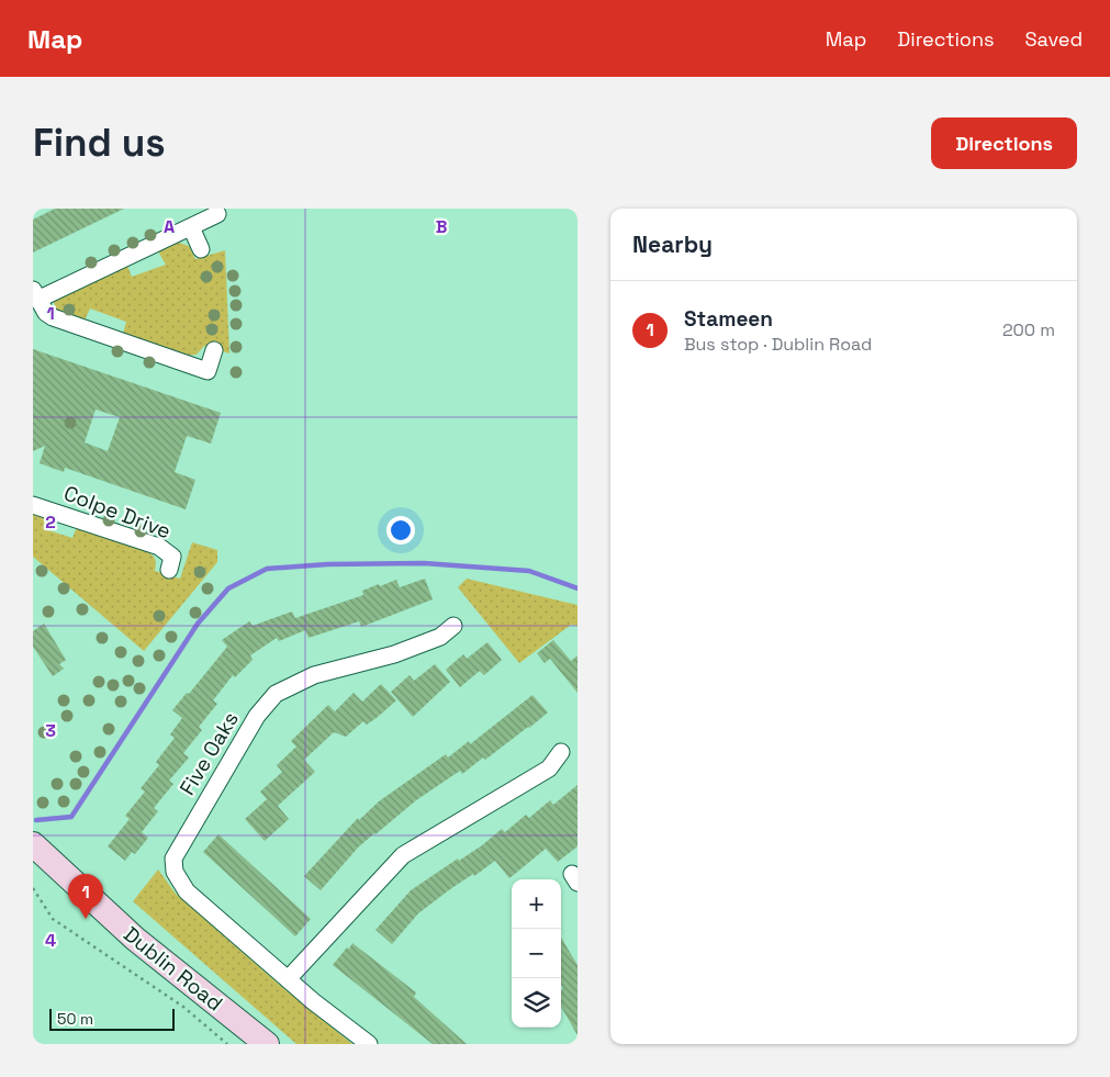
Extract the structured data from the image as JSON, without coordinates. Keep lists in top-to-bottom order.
{
  "streets": {
    "main road": ["Dublin Road"],
    "street": ["Colpe Drive", "Five Oaks"]
  },
  "scale_bar": "50 m",
  "page": {
    "header": "Map",
    "nav": ["Map", "Directions", "Saved"],
    "buttons": "Directions",
    "title": "Find us",
    "heading": "Nearby",
    "list": [
      {
        "mark": "1",
        "name": "Stameen",
        "note": "Bus stop · Dublin Road",
        "value": "200 m"
      }
    ],
    "pins": "1",
    "map_buttons": ["+", "−"],
    "scale": "50 m"
  },
  "grid": {
    "columns": ["A", "B"],
    "rows": [
      "1",
      "2",
      "3",
      "4"
    ]
  }
}
